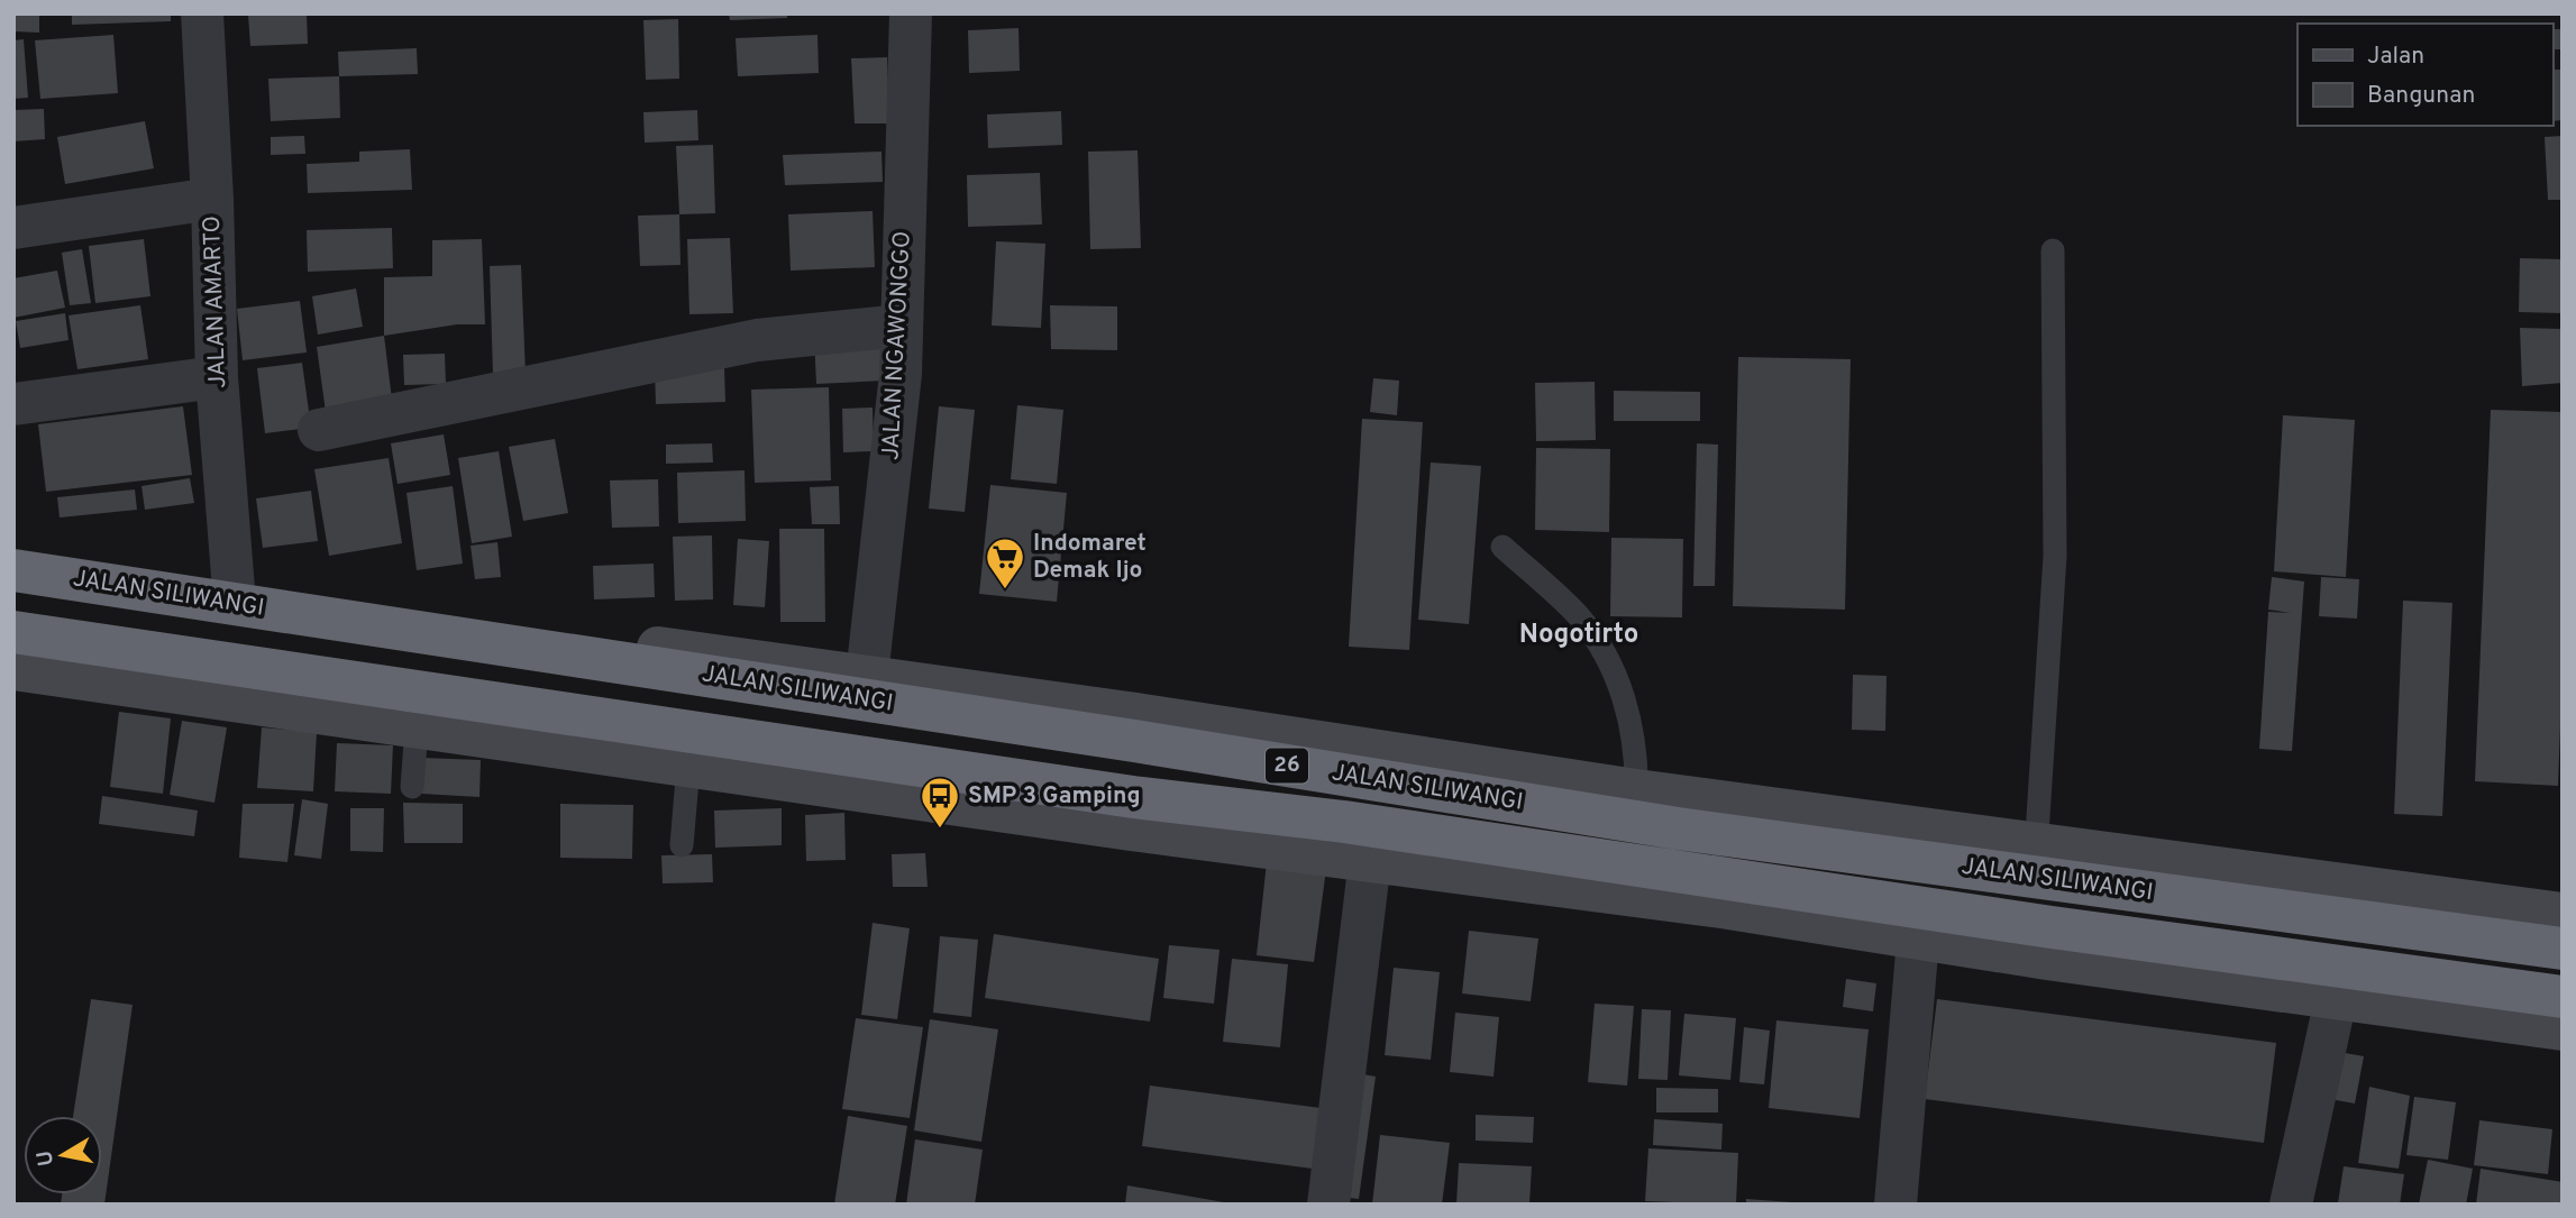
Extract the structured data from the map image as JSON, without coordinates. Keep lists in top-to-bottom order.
{
  "streets": {
    "highway": ["JALAN SILIWANGI", "26"],
    "street": ["JALAN AMARTO", "JALAN NGAWONGGO"]
  },
  "districts": ["Nogotirto"],
  "places": {
    "supermarket": ["Indomaret Demak Ijo"],
    "bus stop": ["SMP 3 Gamping"]
  },
  "legend": ["Jalan", "Bangunan"],
  "north": "left"
}
